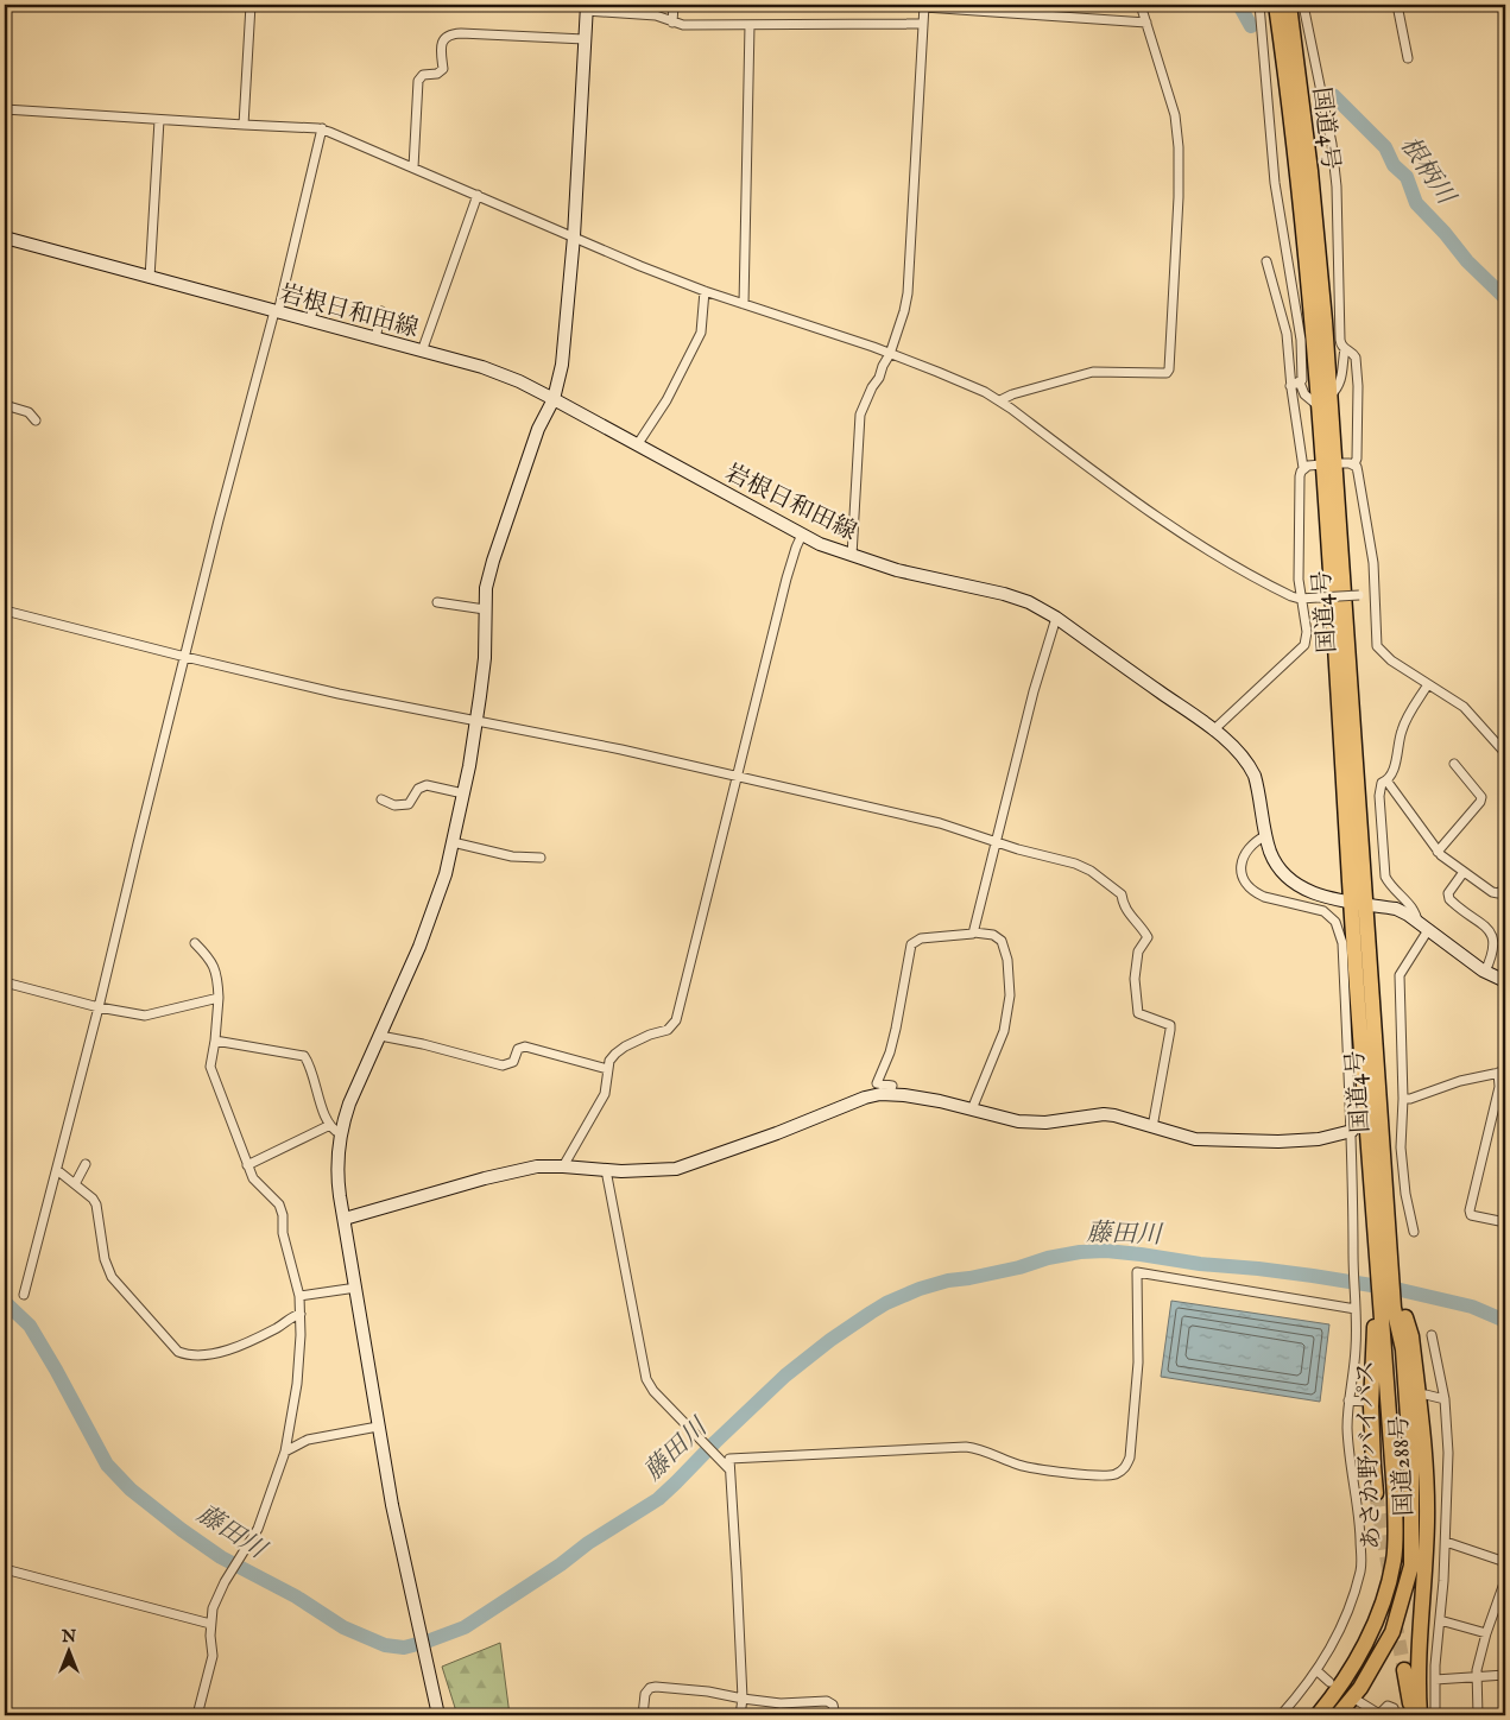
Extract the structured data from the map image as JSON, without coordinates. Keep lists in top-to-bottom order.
{
  "streets": {
    "highway": ["国道4号", "あさか野バイパス", "国道288号"],
    "street": ["岩根日和田線"]
  },
  "crossings": [
    ["国道4号", "岩根日和田線"],
    ["国道4号", "国道288号"],
    ["あさか野バイパス", "国道288号"]
  ],
  "water": ["根柄川", "藤田川"],
  "north": "top"
}
